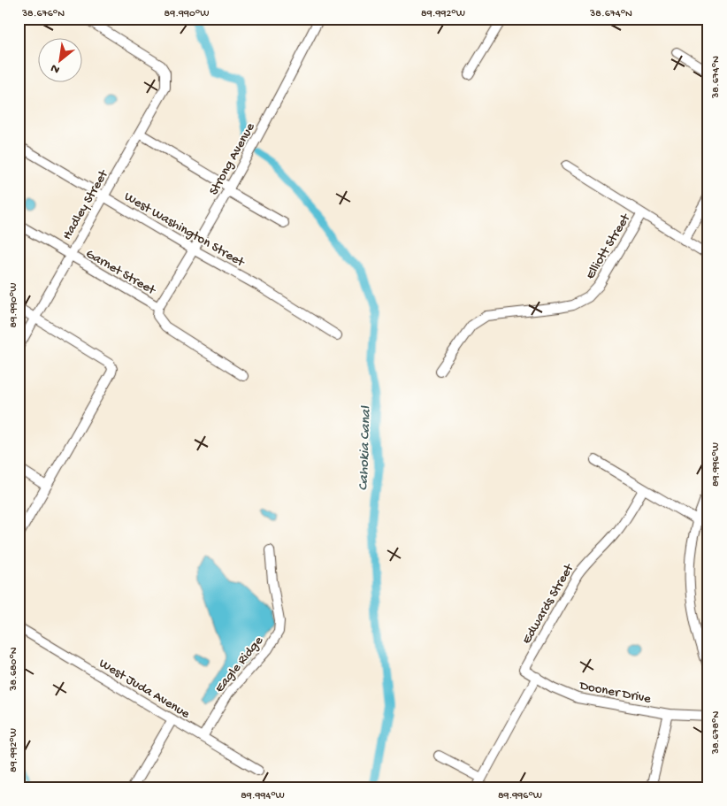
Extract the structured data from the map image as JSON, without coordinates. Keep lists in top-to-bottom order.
{
  "streets": {
    "street": [
      "Strong Avenue",
      "Hadley Street",
      "West Washington Street",
      "Elliott Street",
      "Garnet Street",
      "Edwards Street",
      "Eagle Ridge",
      "West Juda Avenue",
      "Dooner Drive"
    ]
  },
  "crossings": [
    ["Strong Avenue", "West Washington Street"],
    ["Strong Avenue", "Garnet Street"],
    ["Hadley Street", "West Washington Street"],
    ["Hadley Street", "Garnet Street"],
    ["Edwards Street", "Dooner Drive"],
    ["Eagle Ridge", "West Juda Avenue"]
  ],
  "water": ["Cahokia Canal"],
  "north": "bottom left",
  "coordinates": [
    "38.676°N",
    "89.990°W",
    "89.992°W",
    "38.674°N",
    "89.996°W",
    "38.680°N",
    "38.678°N",
    "89.994°W"
  ]
}
